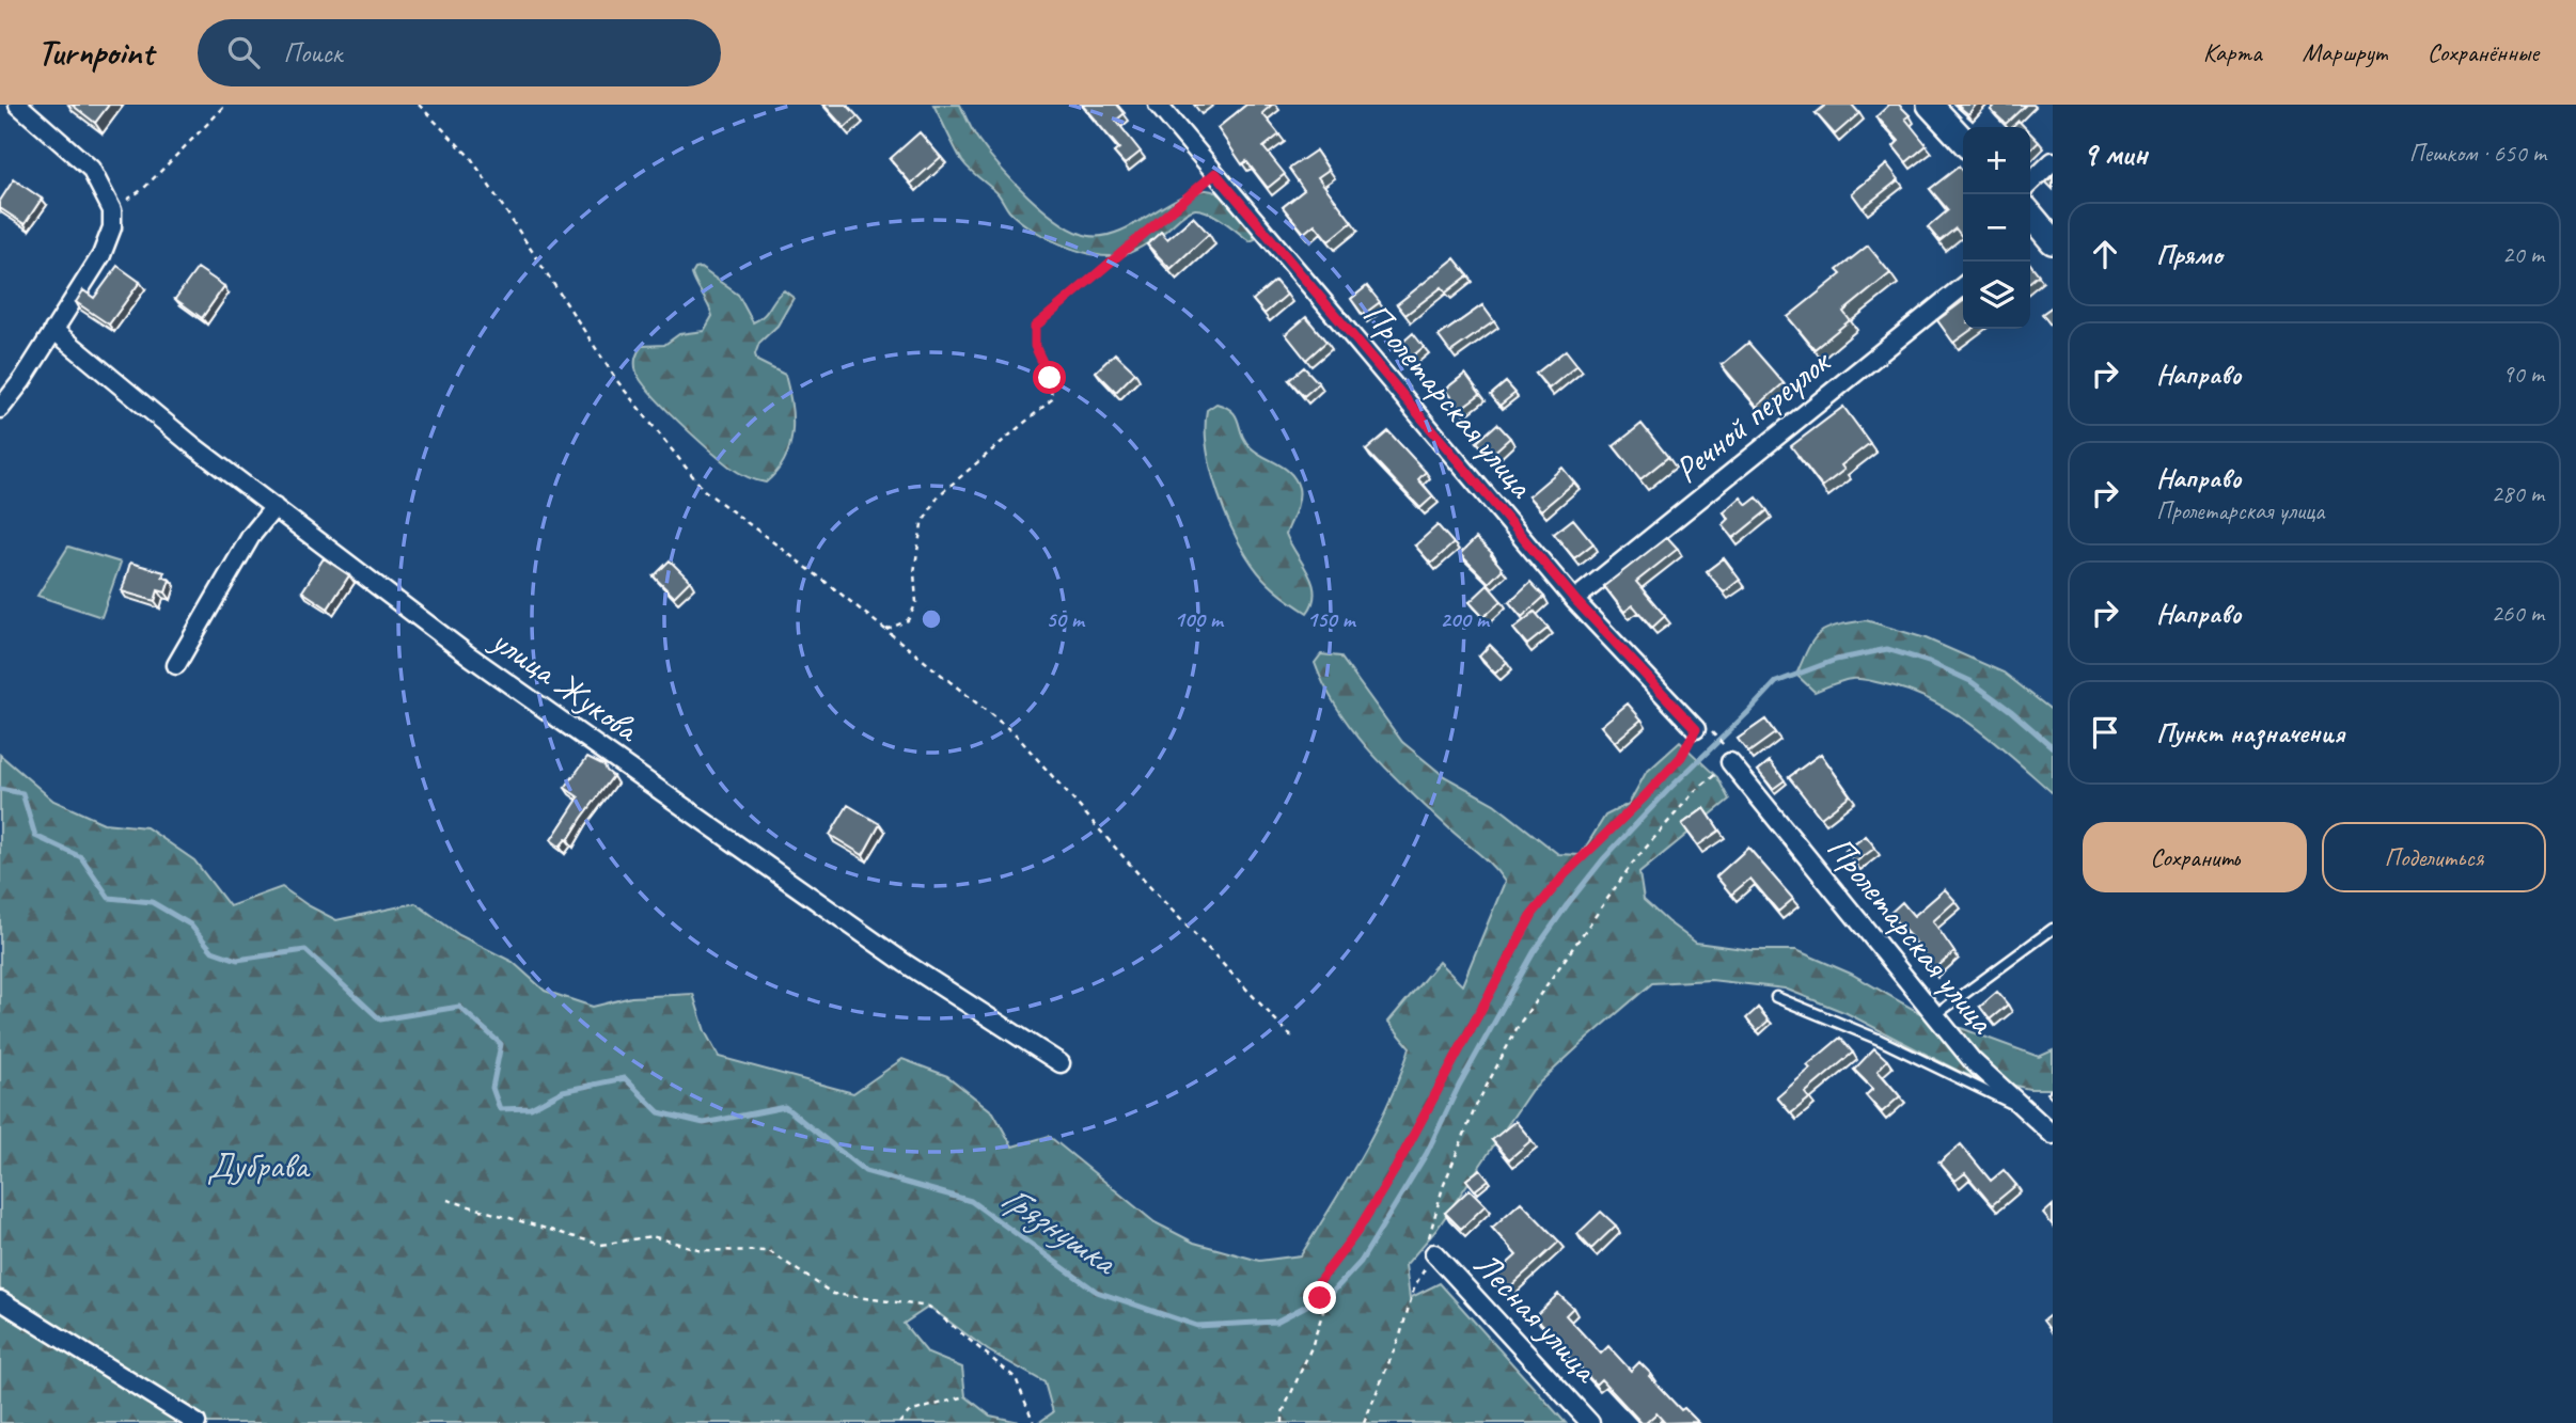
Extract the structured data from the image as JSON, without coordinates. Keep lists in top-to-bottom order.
{
  "streets": {
    "street": [
      "Пролетарская улица",
      "Речной переулок",
      "улица Жукова",
      "Лесная улица"
    ]
  },
  "crossings": [
    ["Пролетарская улица", "Речной переулок"]
  ],
  "water": ["Грязнушка"],
  "parks": ["Дубрава"],
  "page": {
    "header": "Turnpoint",
    "search": "Поиск",
    "nav": ["Карта", "Маршрут", "Сохранённые"],
    "heading": ["9 мин", "Пешком · 650 m"],
    "map_buttons": ["+", "−"],
    "list": [
      ["Прямо", "20 m"],
      ["Направо", "90 m"],
      ["Направо", "Пролетарская улица", "280 m"],
      ["Направо", "260 m"],
      "Пункт назначения"
    ],
    "buttons": ["Сохранить", "Поделиться"]
  },
  "rings": [
    "50 m",
    "100 m",
    "150 m",
    "200 m"
  ]
}
